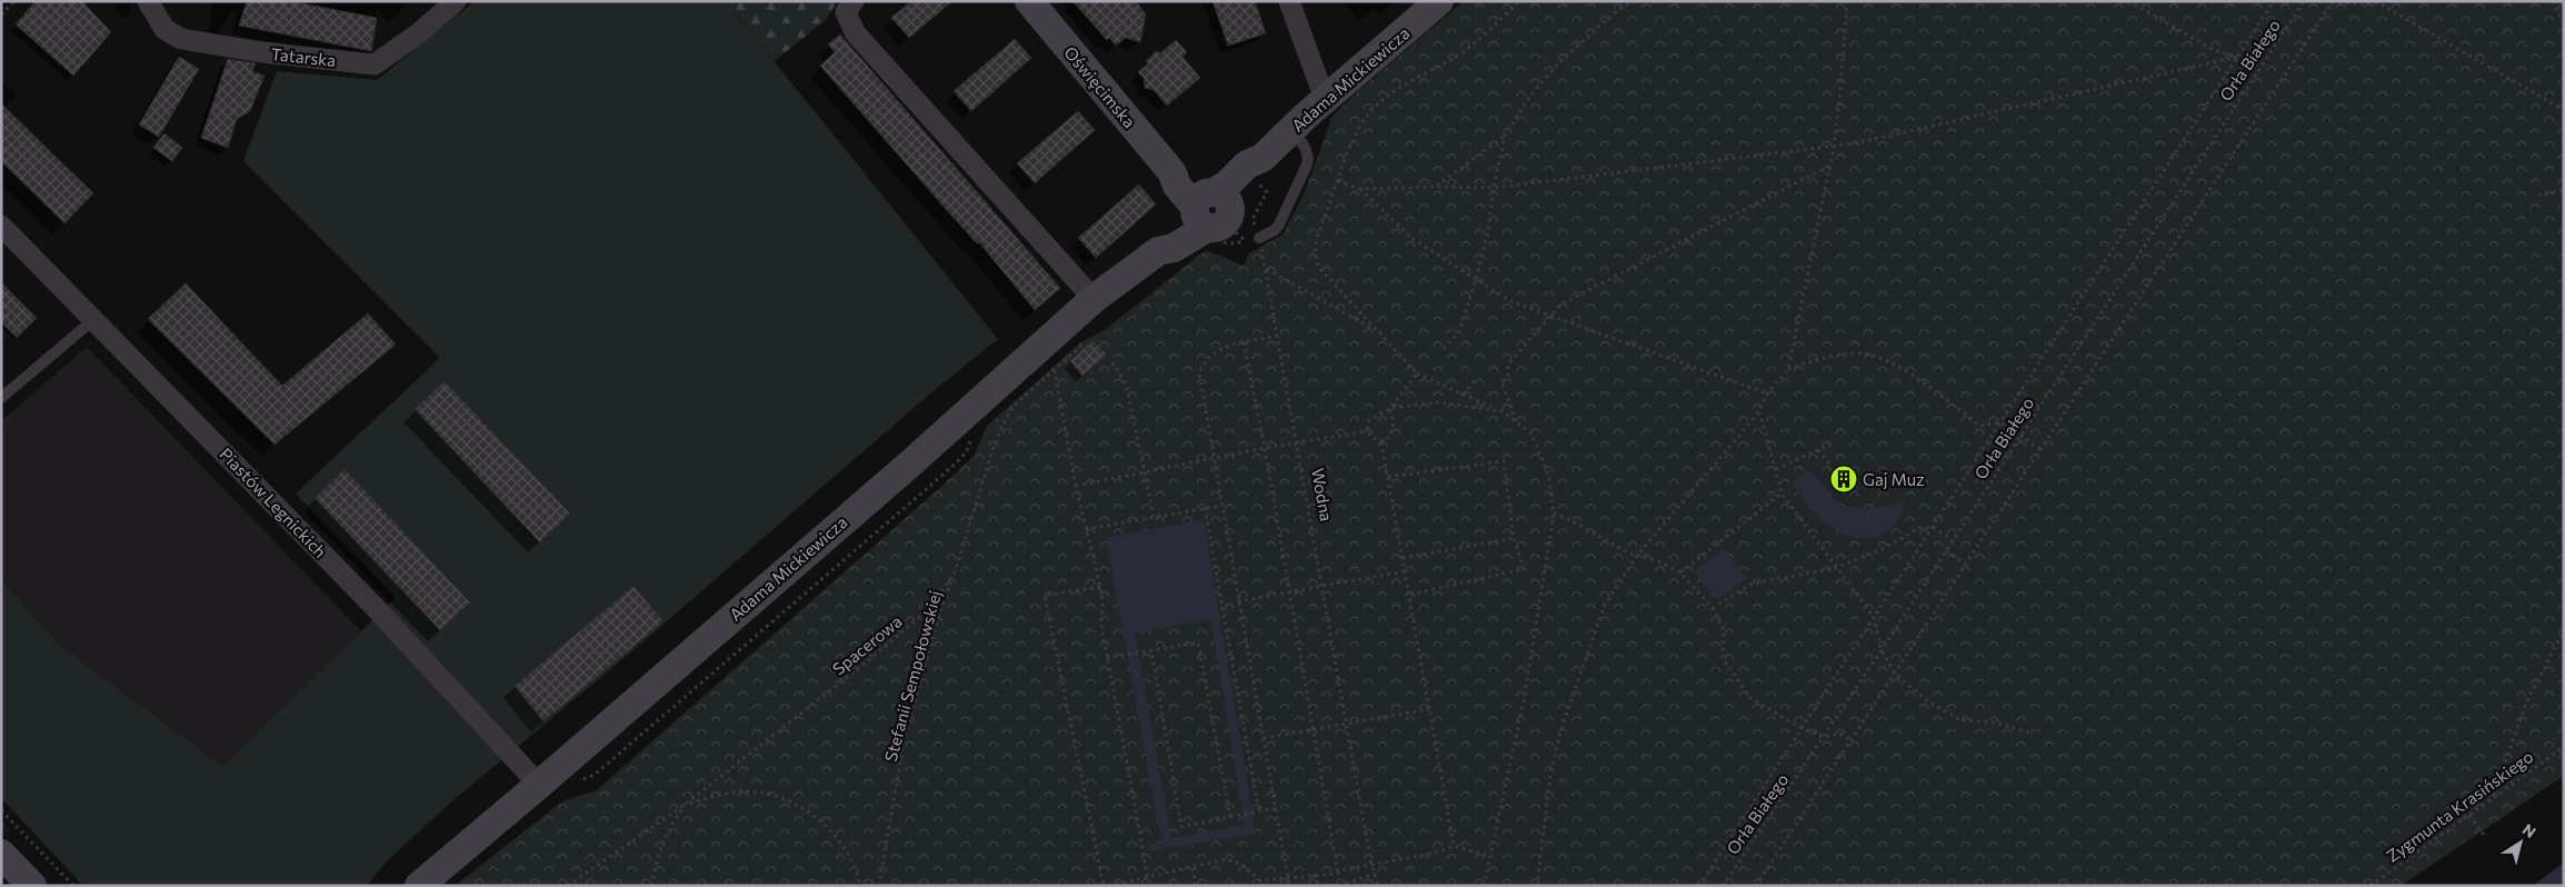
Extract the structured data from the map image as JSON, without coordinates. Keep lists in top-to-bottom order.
{
  "streets": {
    "street": [
      "Tatarska",
      "Adama Mickiewicza",
      "Oświęcimska",
      "Piastów Legnickich"
    ],
    "path": [
      "Orła Białego",
      "Wodna",
      "Spacerowa",
      "Stefanii Sempołowskiej",
      "Zygmunta Krasińskiego"
    ]
  },
  "crossings": [
    ["Adama Mickiewicza", "Oświęcimska"],
    ["Adama Mickiewicza", "Wodna"],
    ["Adama Mickiewicza", "Piastów Legnickich"],
    ["Spacerowa", "Stefanii Sempołowskiej"]
  ],
  "places": {
    "building": ["Gaj Muz"]
  },
  "north": "top right"
}
